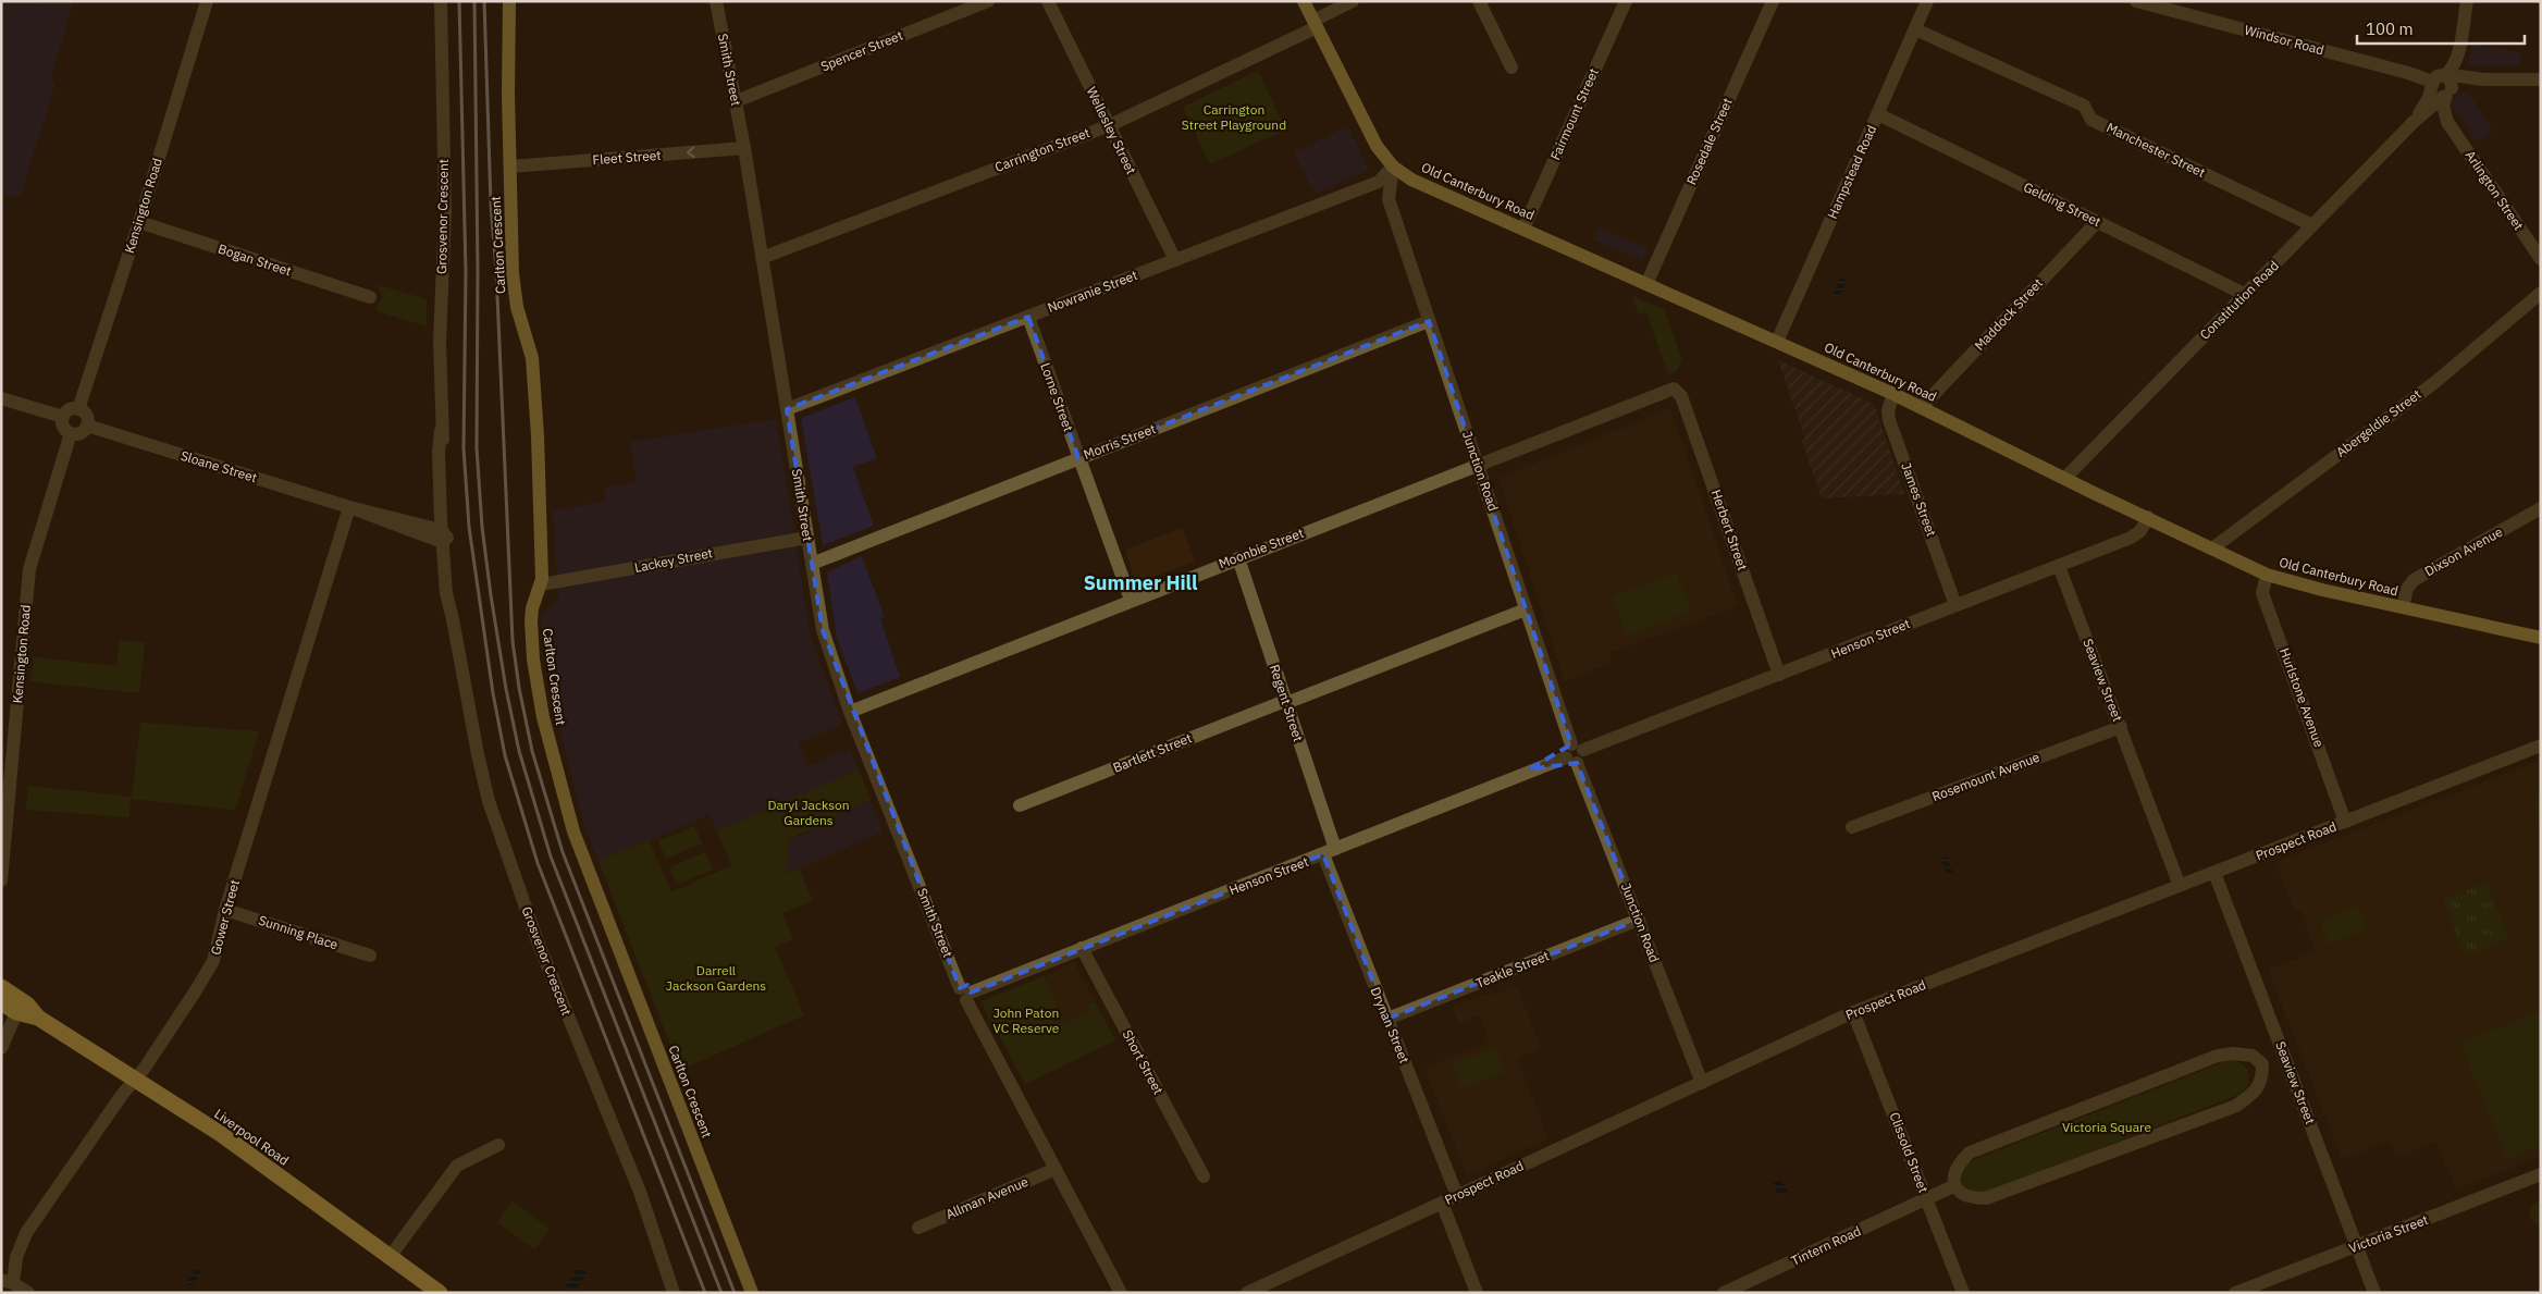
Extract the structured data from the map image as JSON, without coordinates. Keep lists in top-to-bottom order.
{
  "streets": {
    "highway": ["Liverpool Road"],
    "main road": ["Old Canterbury Road", "Carlton Crescent"],
    "street": [
      "Windsor Road",
      "Spencer Street",
      "Smith Street",
      "Fairmount Street",
      "Wellesley Street",
      "Rosedale Street",
      "Carrington Street",
      "Manchester Street",
      "Fleet Street",
      "Hampstead Road",
      "Arlington Street",
      "Gelding Street",
      "Kensington Road",
      "Grosvenor Crescent",
      "Bogan Street",
      "Nowranie Street",
      "Constitution Road",
      "Maddock Street",
      "Lorne Street",
      "Abergeldie Street",
      "Morris Street",
      "Sloane Street",
      "Junction Road",
      "James Street",
      "Herbert Street",
      "Moonbie Street",
      "Dixson Avenue",
      "Lackey Street",
      "Henson Street",
      "Seaview Street",
      "Hurlstone Avenue",
      "Regent Street",
      "Bartlett Street",
      "Rosemount Avenue",
      "Prospect Road",
      "Gower Street",
      "Sunning Place",
      "Teakle Street",
      "Drynan Street",
      "Short Street",
      "Clissold Street",
      "Allman Avenue",
      "Victoria Street",
      "Tintern Road"
    ]
  },
  "crossings": [
    ["Windsor Road", "Constitution Road"],
    ["Spencer Street", "Smith Street"],
    ["Smith Street", "Carrington Street"],
    ["Smith Street", "Fleet Street"],
    ["Smith Street", "Nowranie Street"],
    ["Smith Street", "Morris Street"],
    ["Smith Street", "Moonbie Street"],
    ["Smith Street", "Lackey Street"],
    ["Smith Street", "Henson Street"],
    ["Smith Street", "Allman Avenue"],
    ["Fairmount Street", "Old Canterbury Road"],
    ["Wellesley Street", "Carrington Street"],
    ["Wellesley Street", "Nowranie Street"],
    ["Rosedale Street", "Old Canterbury Road"],
    ["Carrington Street", "Old Canterbury Road"],
    ["Manchester Street", "Hampstead Road"],
    ["Manchester Street", "Constitution Road"],
    ["Fleet Street", "Carlton Crescent"],
    ["Hampstead Road", "Old Canterbury Road"],
    ["Hampstead Road", "Gelding Street"],
    ["Arlington Street", "Constitution Road"],
    ["Old Canterbury Road", "Nowranie Street"],
    ["Old Canterbury Road", "Constitution Road"],
    ["Old Canterbury Road", "Maddock Street"],
    ["Old Canterbury Road", "Abergeldie Street"],
    ["Old Canterbury Road", "Junction Road"],
    ["Old Canterbury Road", "James Street"],
    ["Old Canterbury Road", "Dixson Avenue"],
    ["Old Canterbury Road", "Henson Street"],
    ["Old Canterbury Road", "Hurlstone Avenue"],
    ["Gelding Street", "Constitution Road"],
    ["Gelding Street", "Maddock Street"],
    ["Kensington Road", "Bogan Street"],
    ["Kensington Road", "Sloane Street"],
    ["Grosvenor Crescent", "Sloane Street"],
    ["Carlton Crescent", "Lackey Street"],
    ["Nowranie Street", "Lorne Street"],
    ["Nowranie Street", "Junction Road"],
    ["Lorne Street", "Morris Street"],
    ["Lorne Street", "Moonbie Street"],
    ["Morris Street", "Junction Road"],
    ["Sloane Street", "Gower Street"],
    ["Junction Road", "Moonbie Street"],
    ["Junction Road", "Henson Street"],
    ["Junction Road", "Bartlett Street"],
    ["Junction Road", "Prospect Road"],
    ["Junction Road", "Teakle Street"],
    ["James Street", "Henson Street"],
    ["Herbert Street", "Moonbie Street"],
    ["Herbert Street", "Henson Street"],
    ["Moonbie Street", "Regent Street"],
    ["Henson Street", "Seaview Street"],
    ["Henson Street", "Regent Street"],
    ["Henson Street", "Drynan Street"],
    ["Henson Street", "Short Street"],
    ["Seaview Street", "Rosemount Avenue"],
    ["Seaview Street", "Prospect Road"],
    ["Seaview Street", "Victoria Street"],
    ["Hurlstone Avenue", "Prospect Road"],
    ["Regent Street", "Bartlett Street"],
    ["Regent Street", "Drynan Street"],
    ["Prospect Road", "Drynan Street"],
    ["Prospect Road", "Clissold Street"],
    ["Gower Street", "Sunning Place"],
    ["Gower Street", "Liverpool Road"],
    ["Teakle Street", "Drynan Street"],
    ["Clissold Street", "Tintern Road"]
  ],
  "one_way": ["Fleet Street"],
  "districts": ["Summer Hill"],
  "parks": [
    "Carrington Street Playground",
    "Daryl Jackson Gardens",
    "Darrell Jackson Gardens",
    "John Paton VC Reserve",
    "Victoria Square"
  ],
  "scale_bar": "100 m"
}
